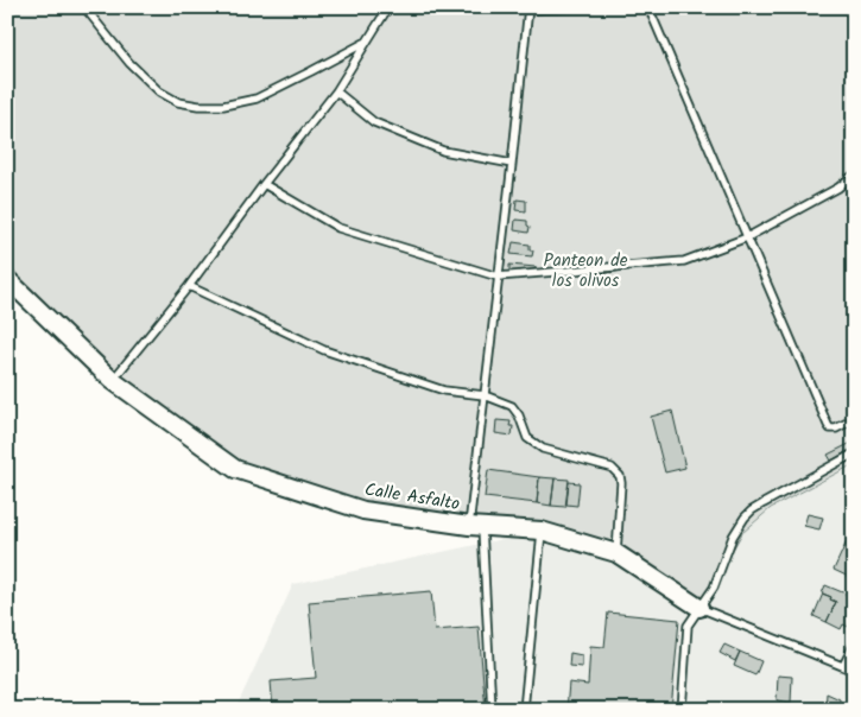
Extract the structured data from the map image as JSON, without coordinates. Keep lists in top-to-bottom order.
{
  "streets": {
    "street": ["Calle Asfalto"]
  },
  "parks": ["Panteon de los olivos"]
}
